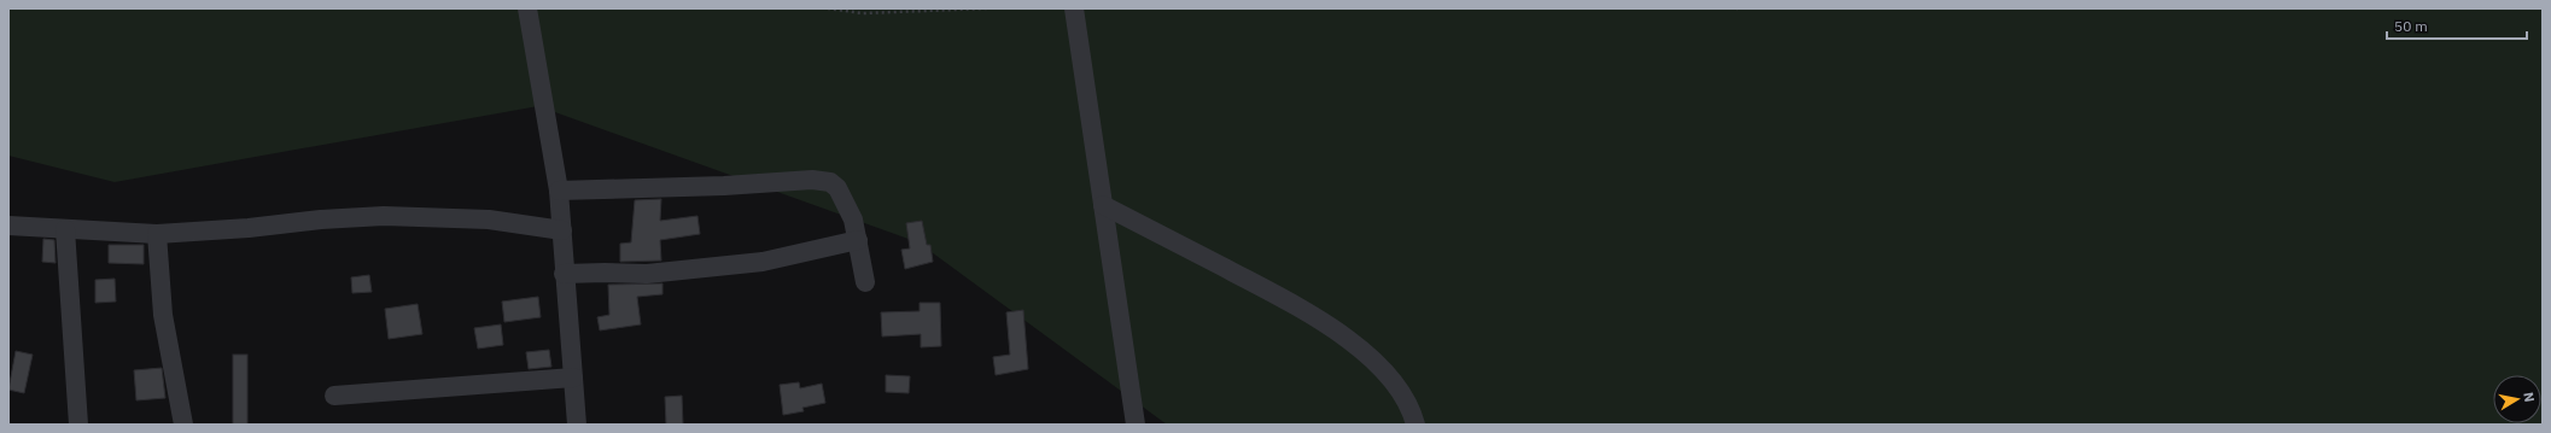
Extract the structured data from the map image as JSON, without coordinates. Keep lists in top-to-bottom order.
{
  "scale_bar": "50 m",
  "north": "right"
}
